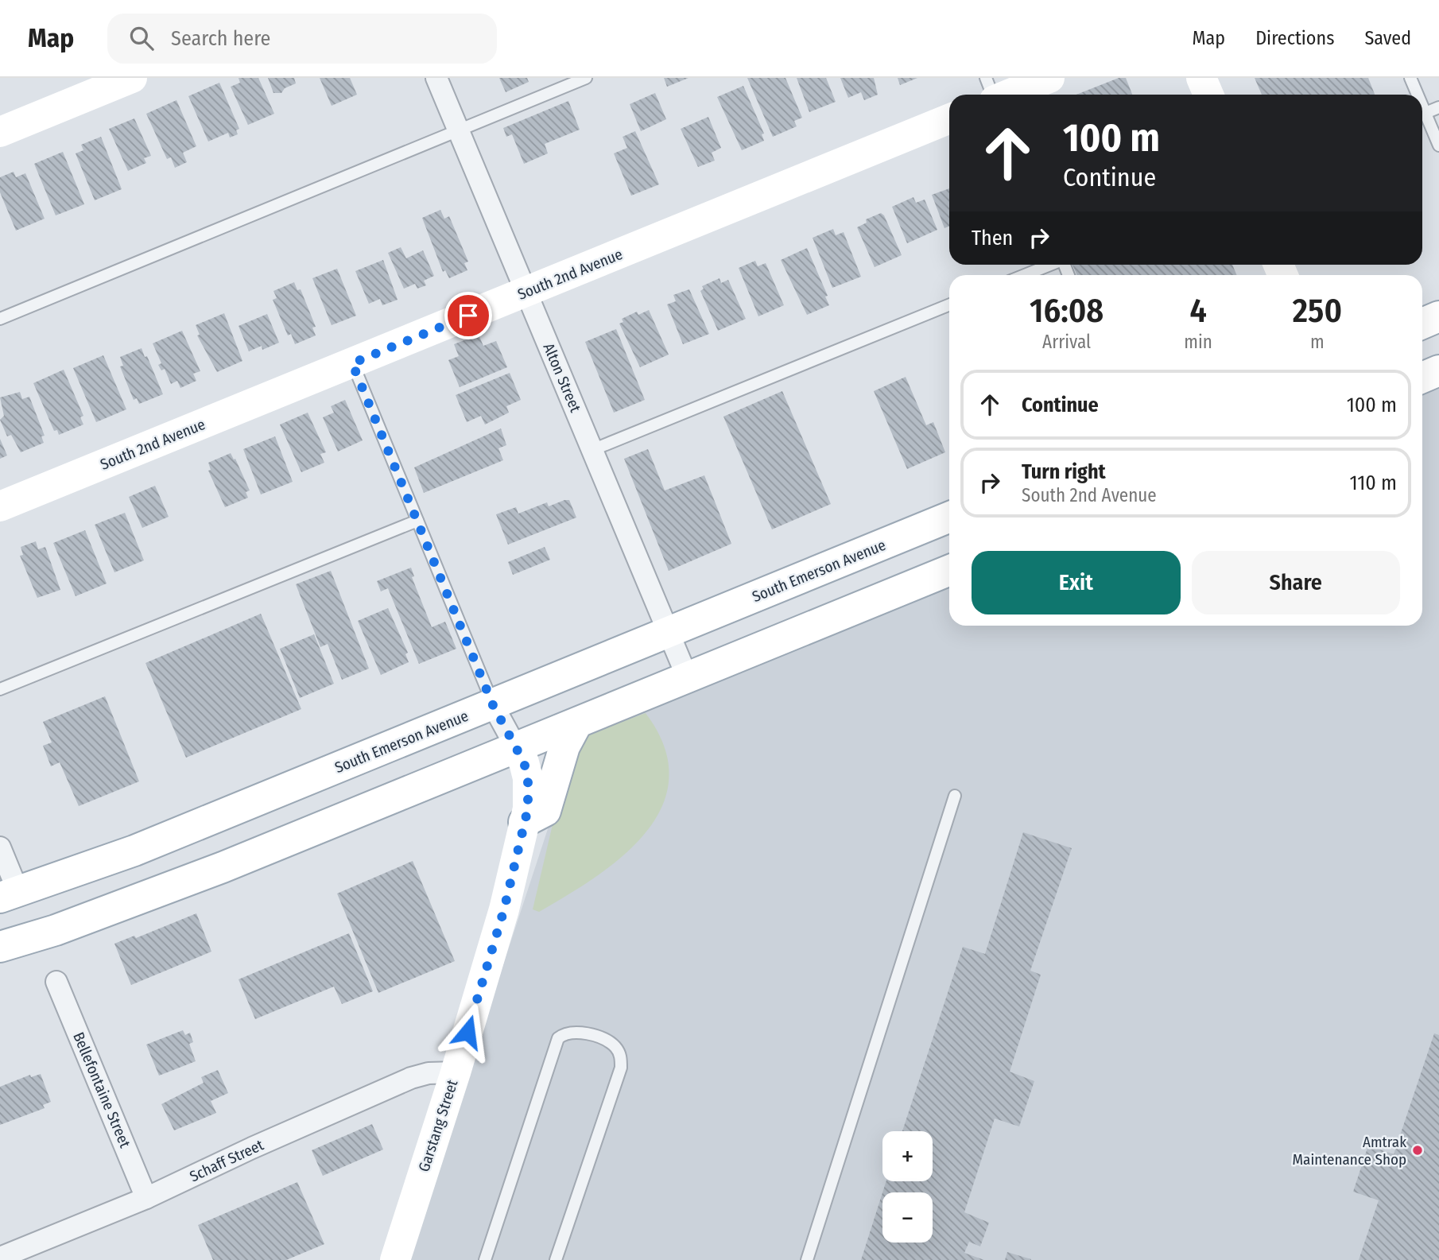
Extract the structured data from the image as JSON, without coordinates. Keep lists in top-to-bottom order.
{
  "streets": {
    "main road": ["South 2nd Avenue", "South Emerson Avenue", "Garstang Street"],
    "street": ["Alton Street", "Bellefontaine Street", "Schaff Street"]
  },
  "crossings": [
    ["South 2nd Avenue", "Alton Street"],
    ["Alton Street", "South Emerson Avenue"],
    ["South Emerson Avenue", "Garstang Street"],
    ["Bellefontaine Street", "Schaff Street"],
    ["Garstang Street", "Schaff Street"]
  ],
  "places": ["Amtrak Maintenance Shop"],
  "page": {
    "header": "Map",
    "search": "Search here",
    "nav": ["Map", "Directions", "Saved"],
    "turn": ["100 m", "Continue"],
    "then": "Then",
    "eta": [
      "16:08",
      "Arrival",
      "4",
      "min",
      "250",
      "m"
    ],
    "list": [
      {
        "name": "Continue",
        "value": "100 m"
      },
      {
        "name": "Turn right",
        "note": "South 2nd Avenue",
        "value": "110 m"
      }
    ],
    "buttons": ["Exit", "Share"],
    "map_buttons": ["+", "−"]
  }
}
